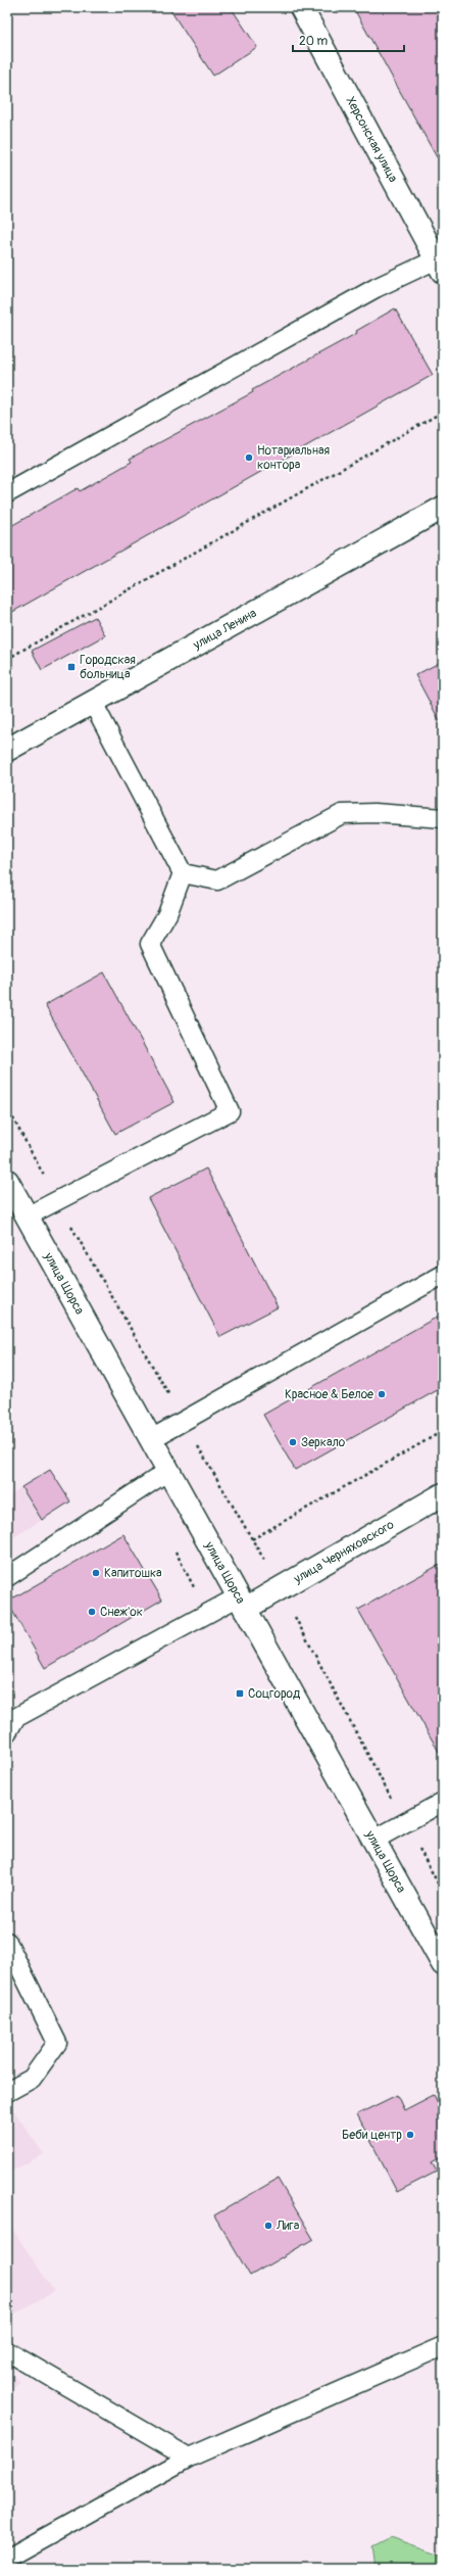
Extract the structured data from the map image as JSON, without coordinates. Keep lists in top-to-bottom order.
{
  "streets": {
    "street": [
      "Херсонская улица",
      "улица Ленина",
      "улица Щорса",
      "улица Черняховского"
    ]
  },
  "crossings": [
    ["улица Щорса", "улица Черняховского"]
  ],
  "places": {
    "other": [
      "Нотариальная контора",
      "Красное & Белое",
      "Зеркало",
      "Капитошка",
      "Снеж'ок",
      "Беби центр",
      "Лига"
    ],
    "transit": ["Городская больница", "Соцгород"]
  },
  "scale_bar": "20 m"
}
